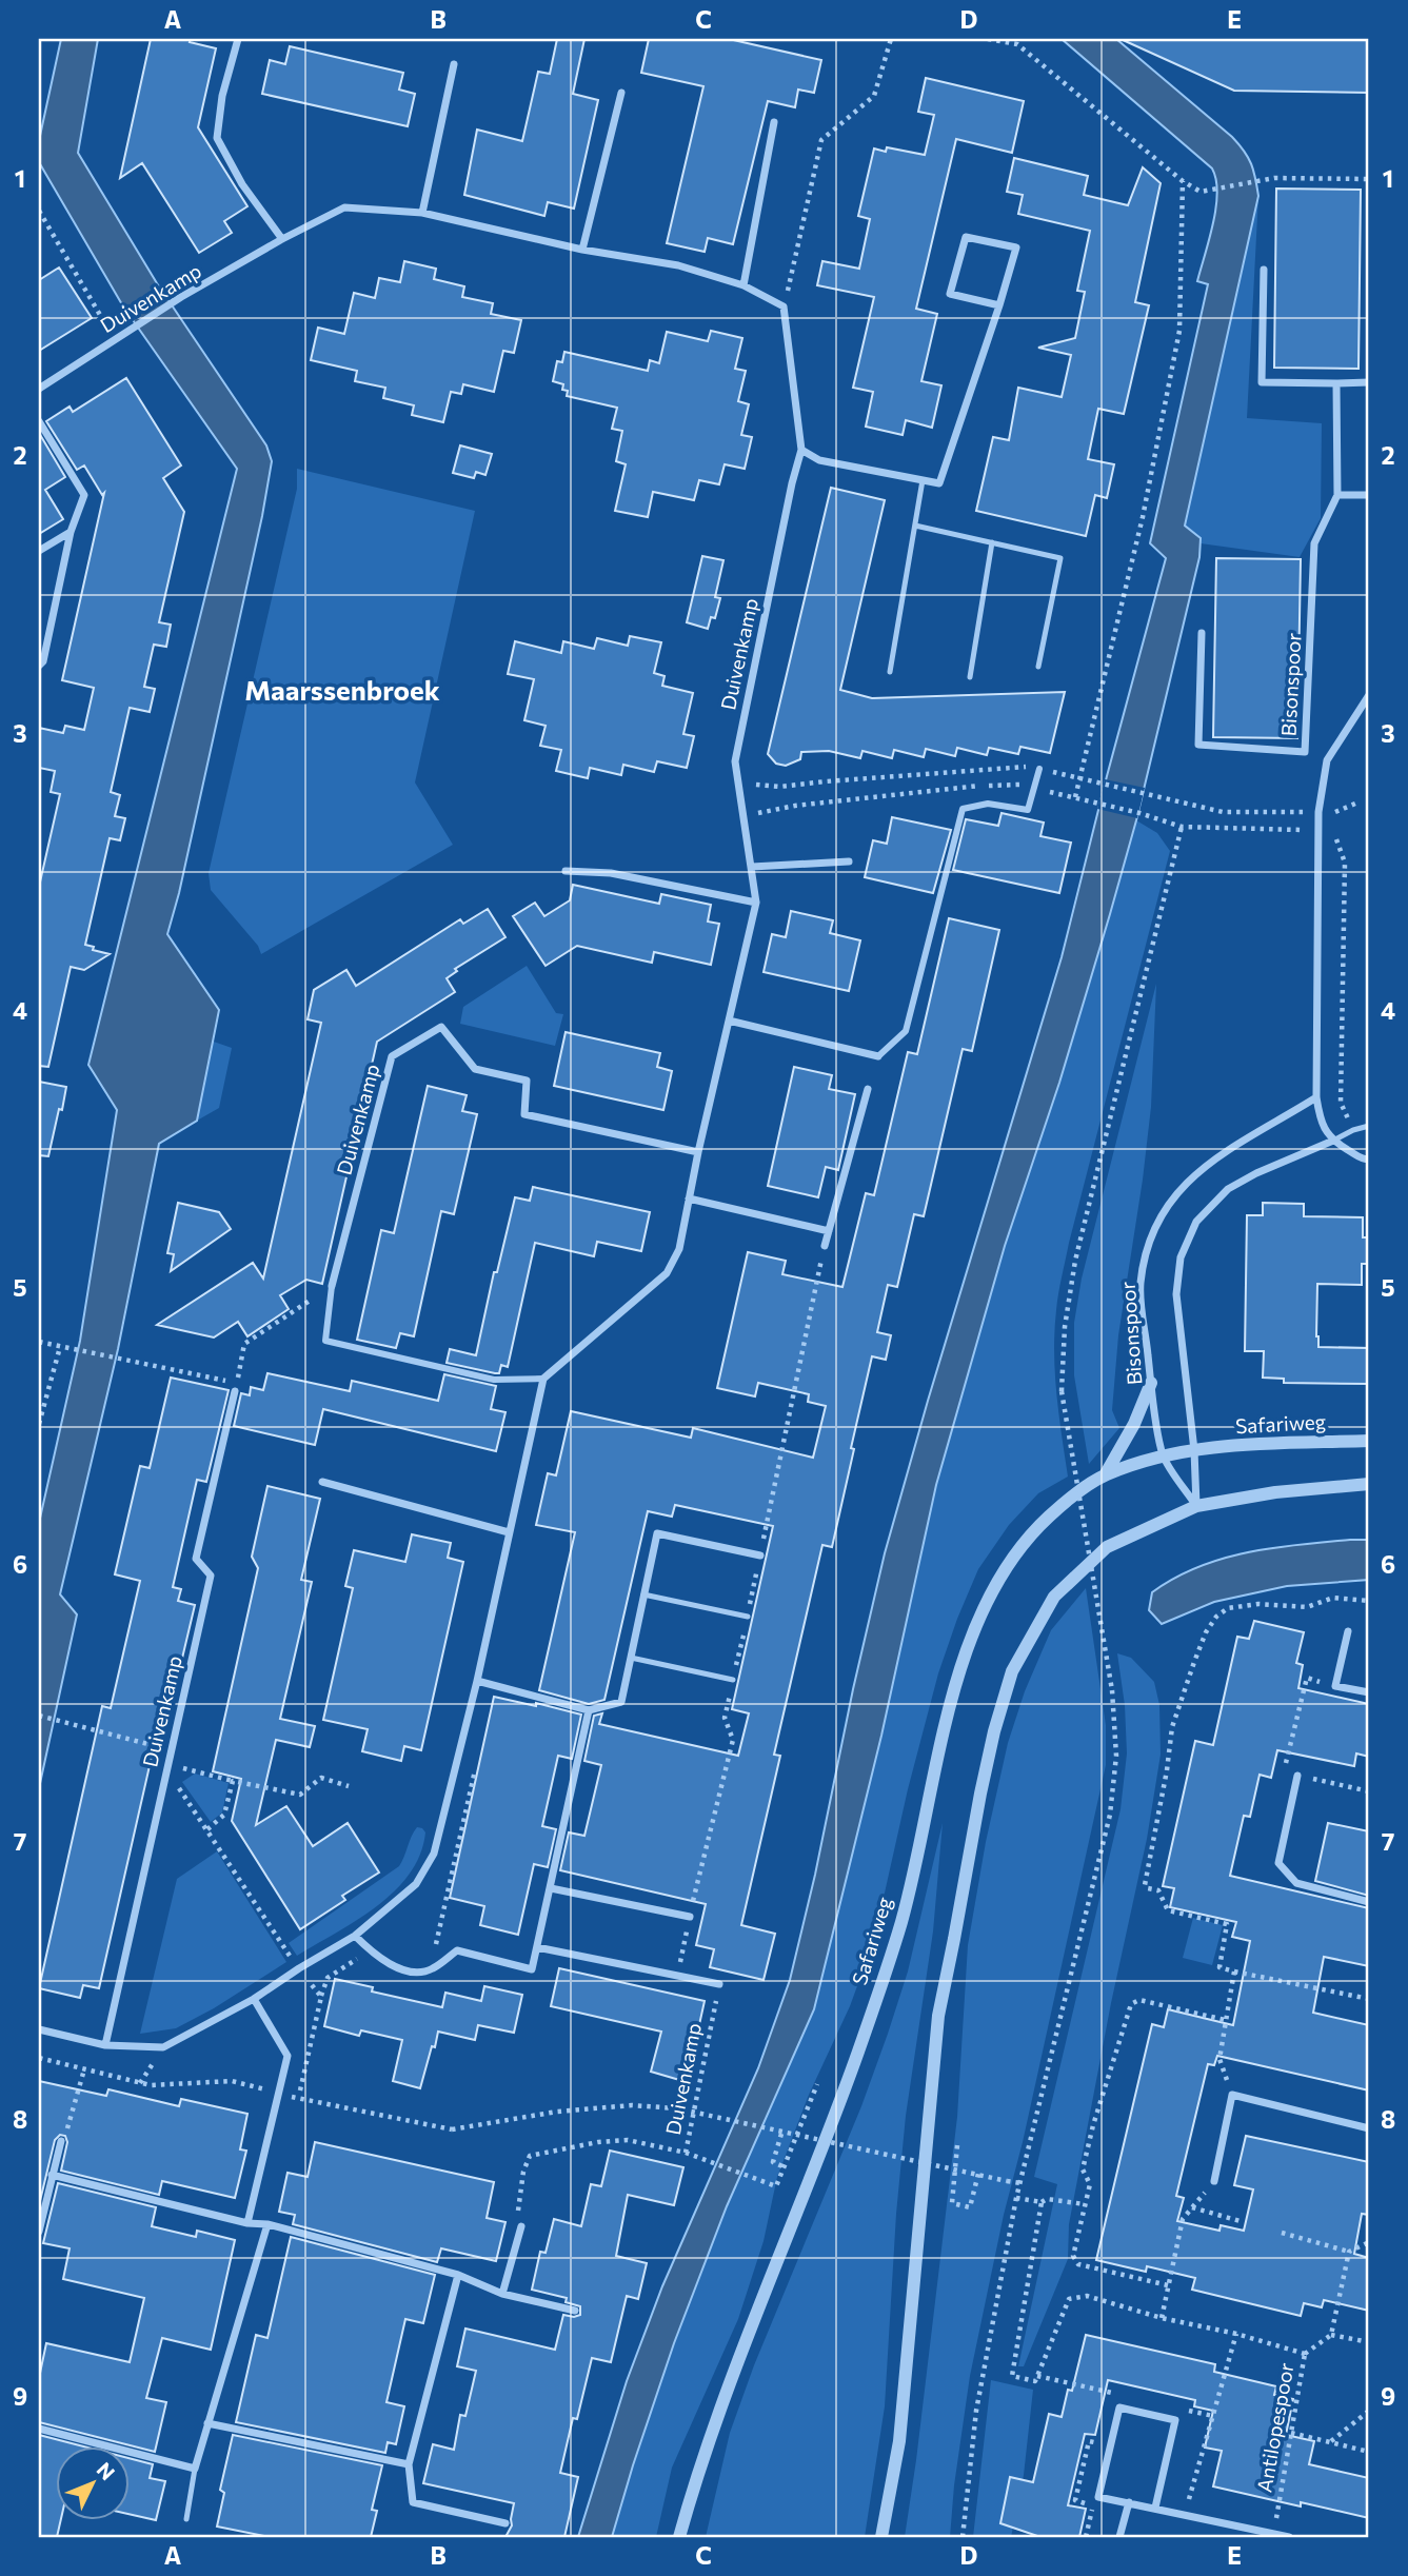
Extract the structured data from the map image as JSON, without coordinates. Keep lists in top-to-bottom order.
{
  "streets": {
    "street": ["Duivenkamp", "Bisonspoor", "Safariweg"],
    "path": ["Antilopespoor"]
  },
  "crossings": [
    ["Bisonspoor", "Safariweg"]
  ],
  "districts": ["Maarssenbroek"],
  "north": "top right",
  "grid": {
    "columns": [
      "A",
      "B",
      "C",
      "D",
      "E"
    ],
    "rows": [
      "1",
      "2",
      "3",
      "4",
      "5",
      "6",
      "7",
      "8",
      "9"
    ]
  }
}
